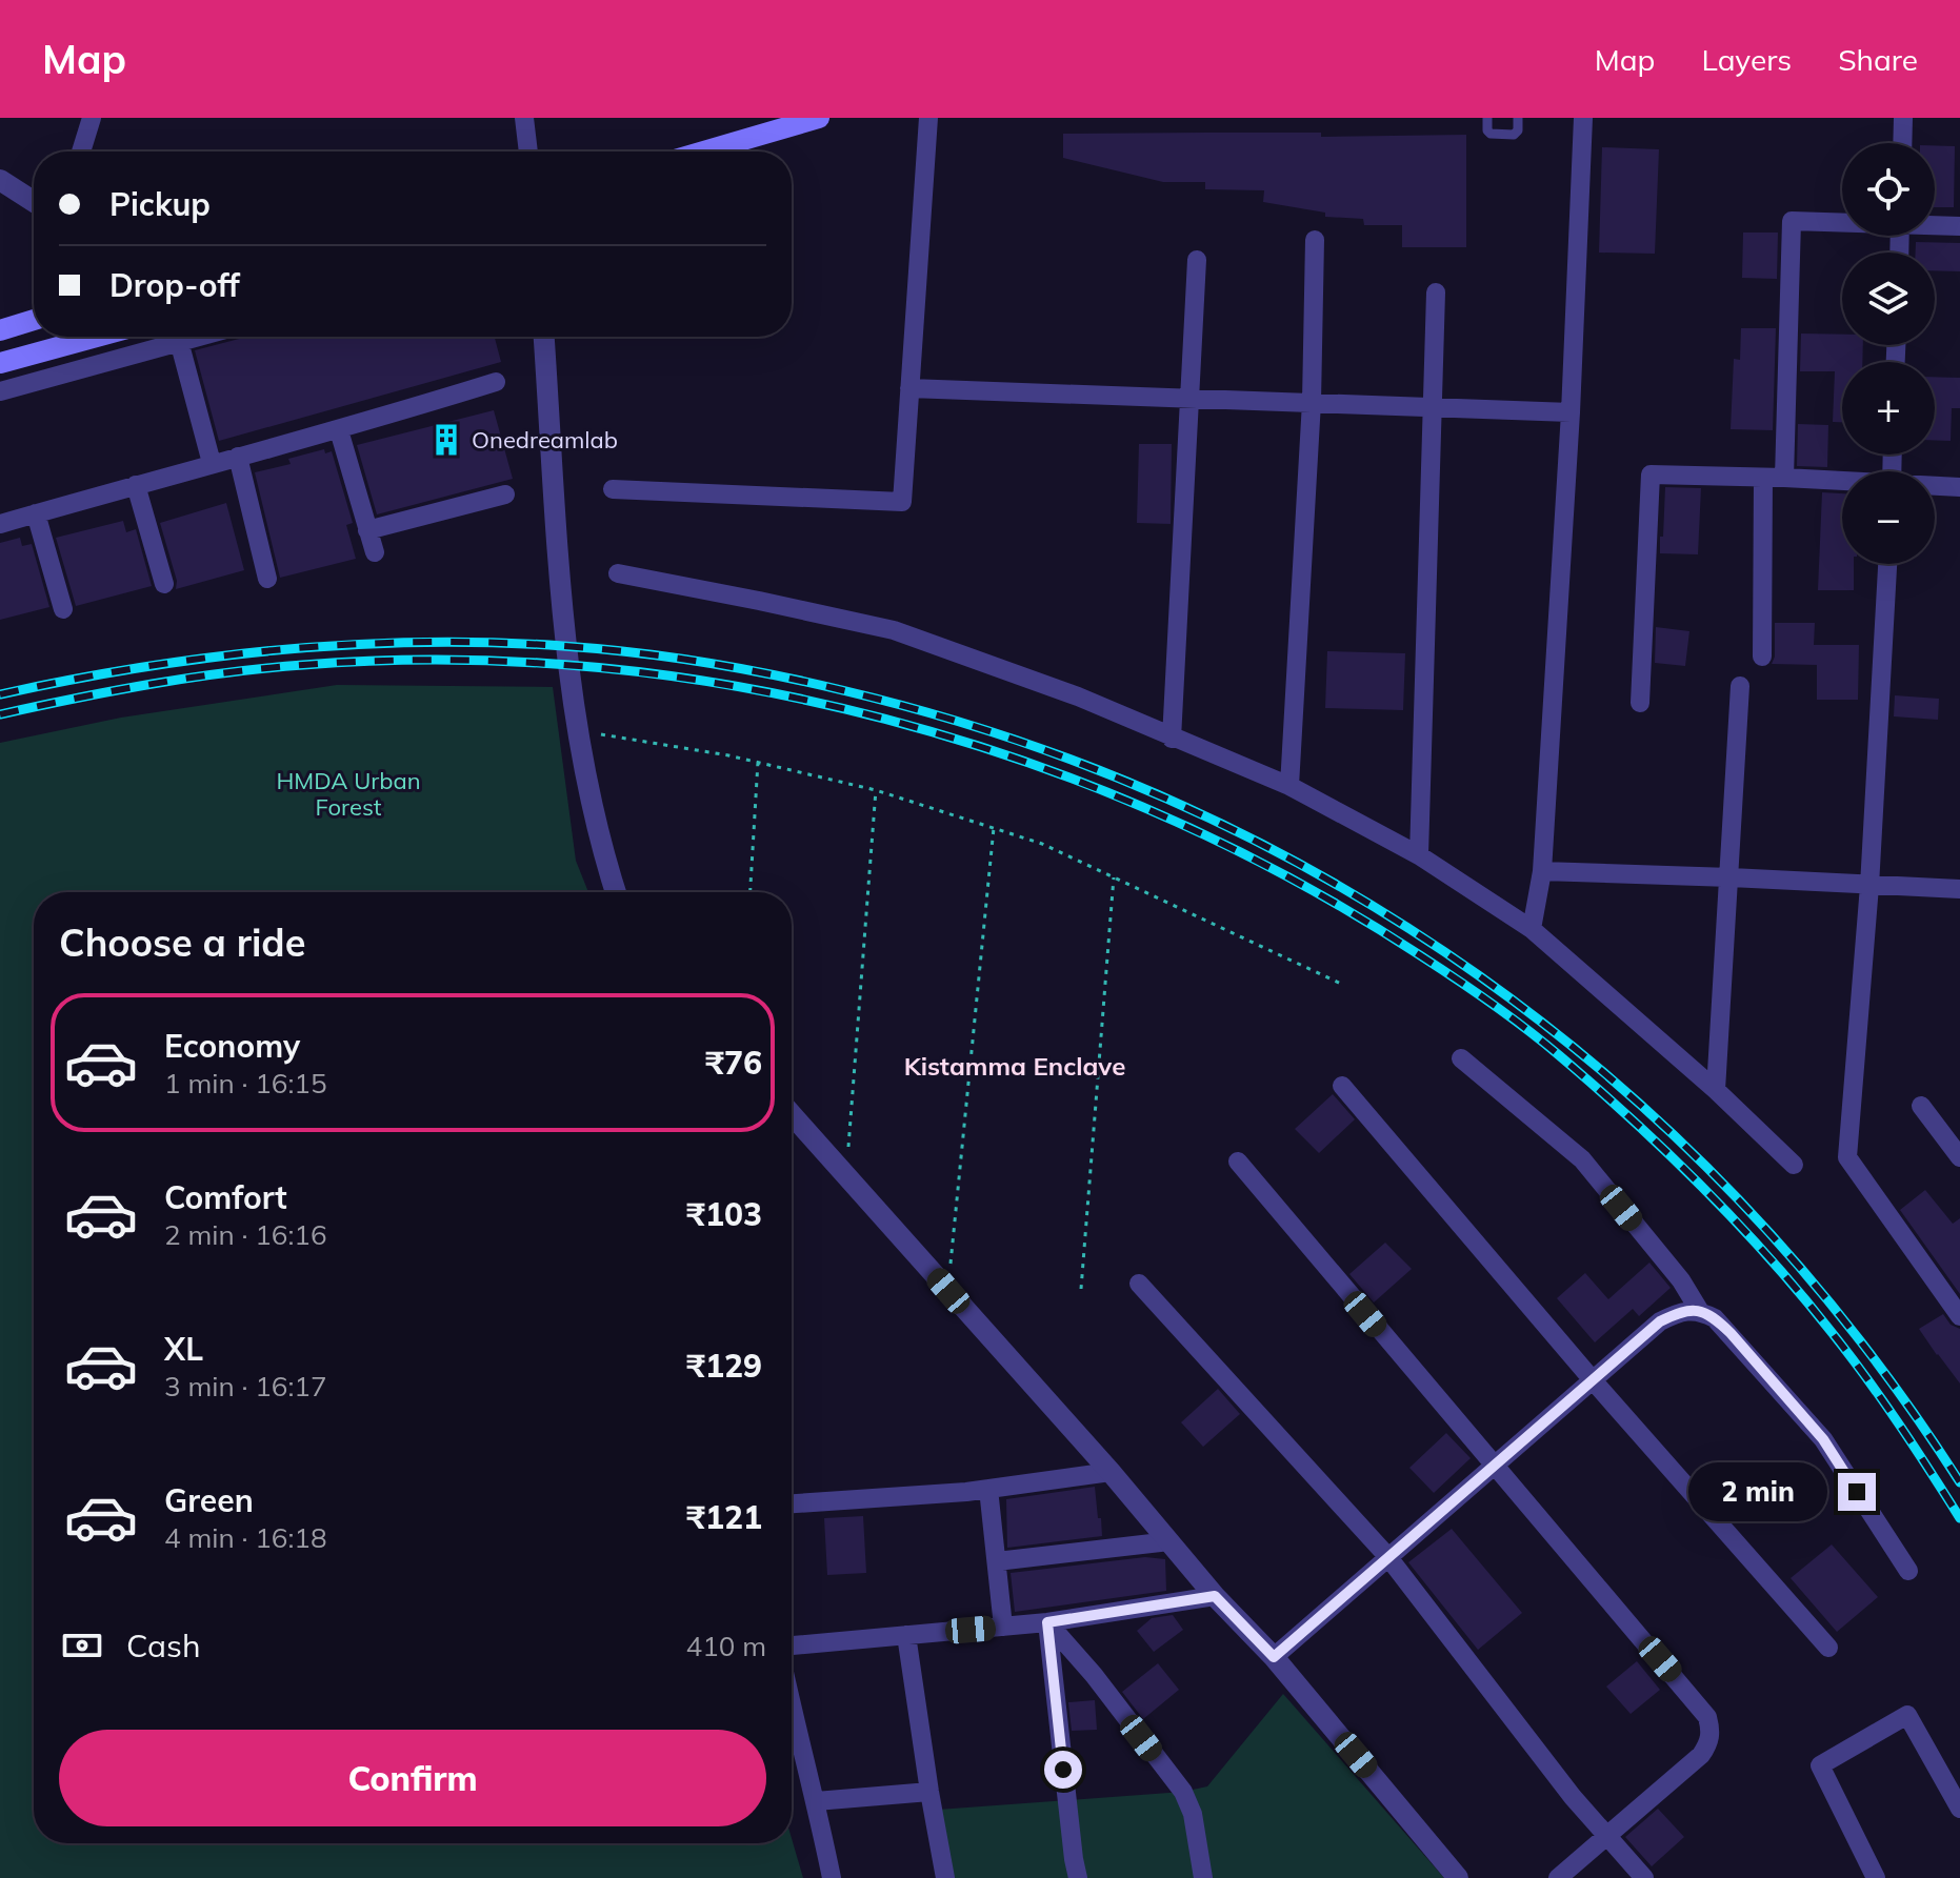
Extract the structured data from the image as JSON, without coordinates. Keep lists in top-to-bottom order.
{
  "districts": ["Kistamma Enclave"],
  "parks": ["HMDA Urban Forest"],
  "places": {
    "building": ["Onedreamlab"]
  },
  "page": {
    "header": "Map",
    "nav": ["Map", "Layers", "Share"],
    "map_buttons": ["+", "−"],
    "banner": ["Pickup", "Drop-off"],
    "heading": "Choose a ride",
    "list": [
      {
        "name": "Economy",
        "note": "1 min · 16:15",
        "value": "₹76"
      },
      {
        "name": "Comfort",
        "note": "2 min · 16:16",
        "value": "₹103"
      },
      {
        "name": "XL",
        "note": "3 min · 16:17",
        "value": "₹129"
      },
      {
        "name": "Green",
        "note": "4 min · 16:18",
        "value": "₹121"
      }
    ],
    "bubble": "2 min",
    "pay": ["Cash", "410 m"],
    "buttons": "Confirm"
  }
}
